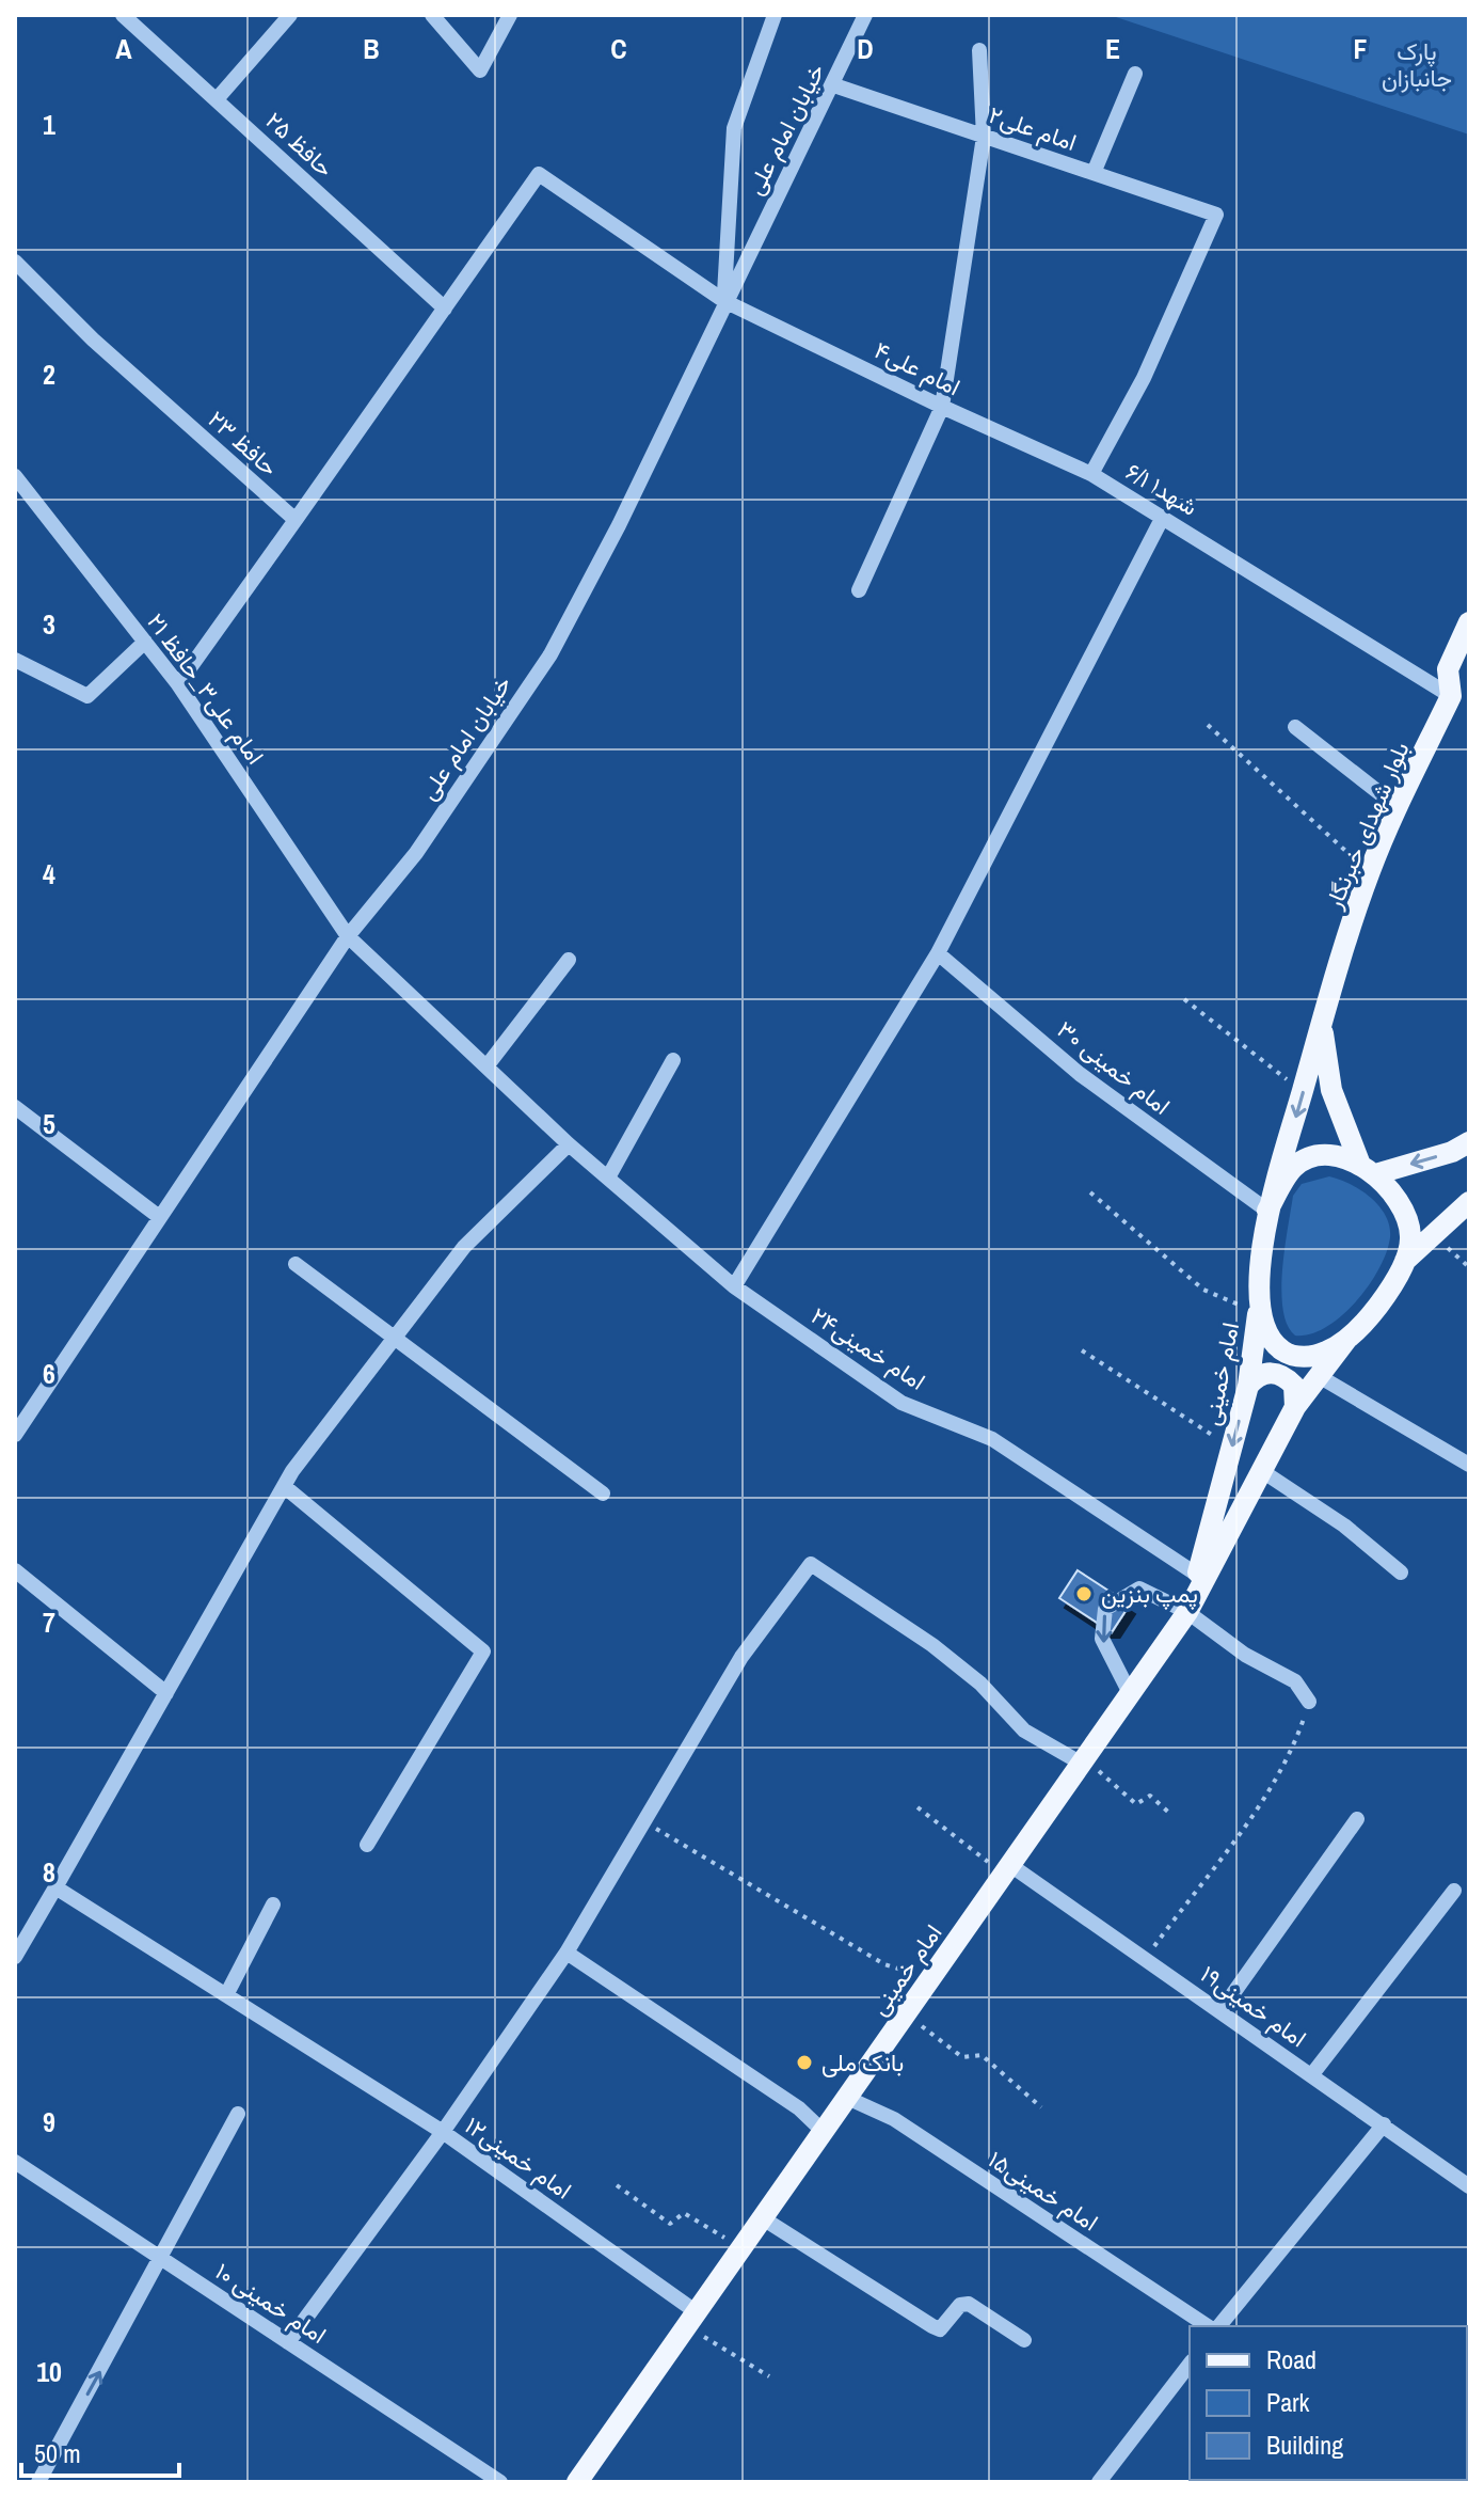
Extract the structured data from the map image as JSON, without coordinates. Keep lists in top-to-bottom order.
{
  "streets": {
    "main road": ["بلوار شهدای خبرنگار", "امام خمینی"],
    "street": [
      "امام علی۲",
      "خیابان امام علی",
      "حافظ ۲۵",
      "امام علی۴",
      "حافظ ۲۳",
      "شهد۱ ۶/۱",
      "امام علی۳_حافظ ۲۱",
      "امام خمینی ۳۰",
      "امام خمینی۲۴",
      "امام خمینی۱۹",
      "امام خمینی۱۲",
      "امام خمینی۱۵",
      "امام خمینی ۱۰"
    ]
  },
  "crossings": [
    ["امام علی۲", "خیابان امام علی"],
    ["امام علی۲", "شهد۱ ۶/۱"],
    ["خیابان امام علی", "امام علی۴"],
    ["خیابان امام علی", "امام علی۳_حافظ ۲۱"],
    ["حافظ ۲۵", "امام علی۴"],
    ["امام علی۴", "شهد۱ ۶/۱"],
    ["شهد۱ ۶/۱", "بلوار شهدای خبرنگار"],
    ["امام علی۳_حافظ ۲۱", "امام خمینی۲۴"],
    ["بلوار شهدای خبرنگار", "امام خمینی ۳۰"],
    ["بلوار شهدای خبرنگار", "امام خمینی"],
    ["امام خمینی ۳۰", "امام خمینی"],
    ["امام خمینی۲۴", "امام خمینی"],
    ["امام خمینی", "امام خمینی۱۹"],
    ["امام خمینی", "امام خمینی۱۲"],
    ["امام خمینی", "امام خمینی۱۵"],
    ["امام خمینی۱۲", "امام خمینی ۱۰"]
  ],
  "parks": ["پارک جانبازان"],
  "places": ["پمپ بنزین", "بانک ملی"],
  "legend": ["Road", "Park", "Building"],
  "scale_bar": "50 m",
  "grid": {
    "columns": [
      "A",
      "B",
      "C",
      "D",
      "E",
      "F"
    ],
    "rows": [
      "1",
      "2",
      "3",
      "4",
      "5",
      "6",
      "7",
      "8",
      "9",
      "10"
    ]
  }
}
